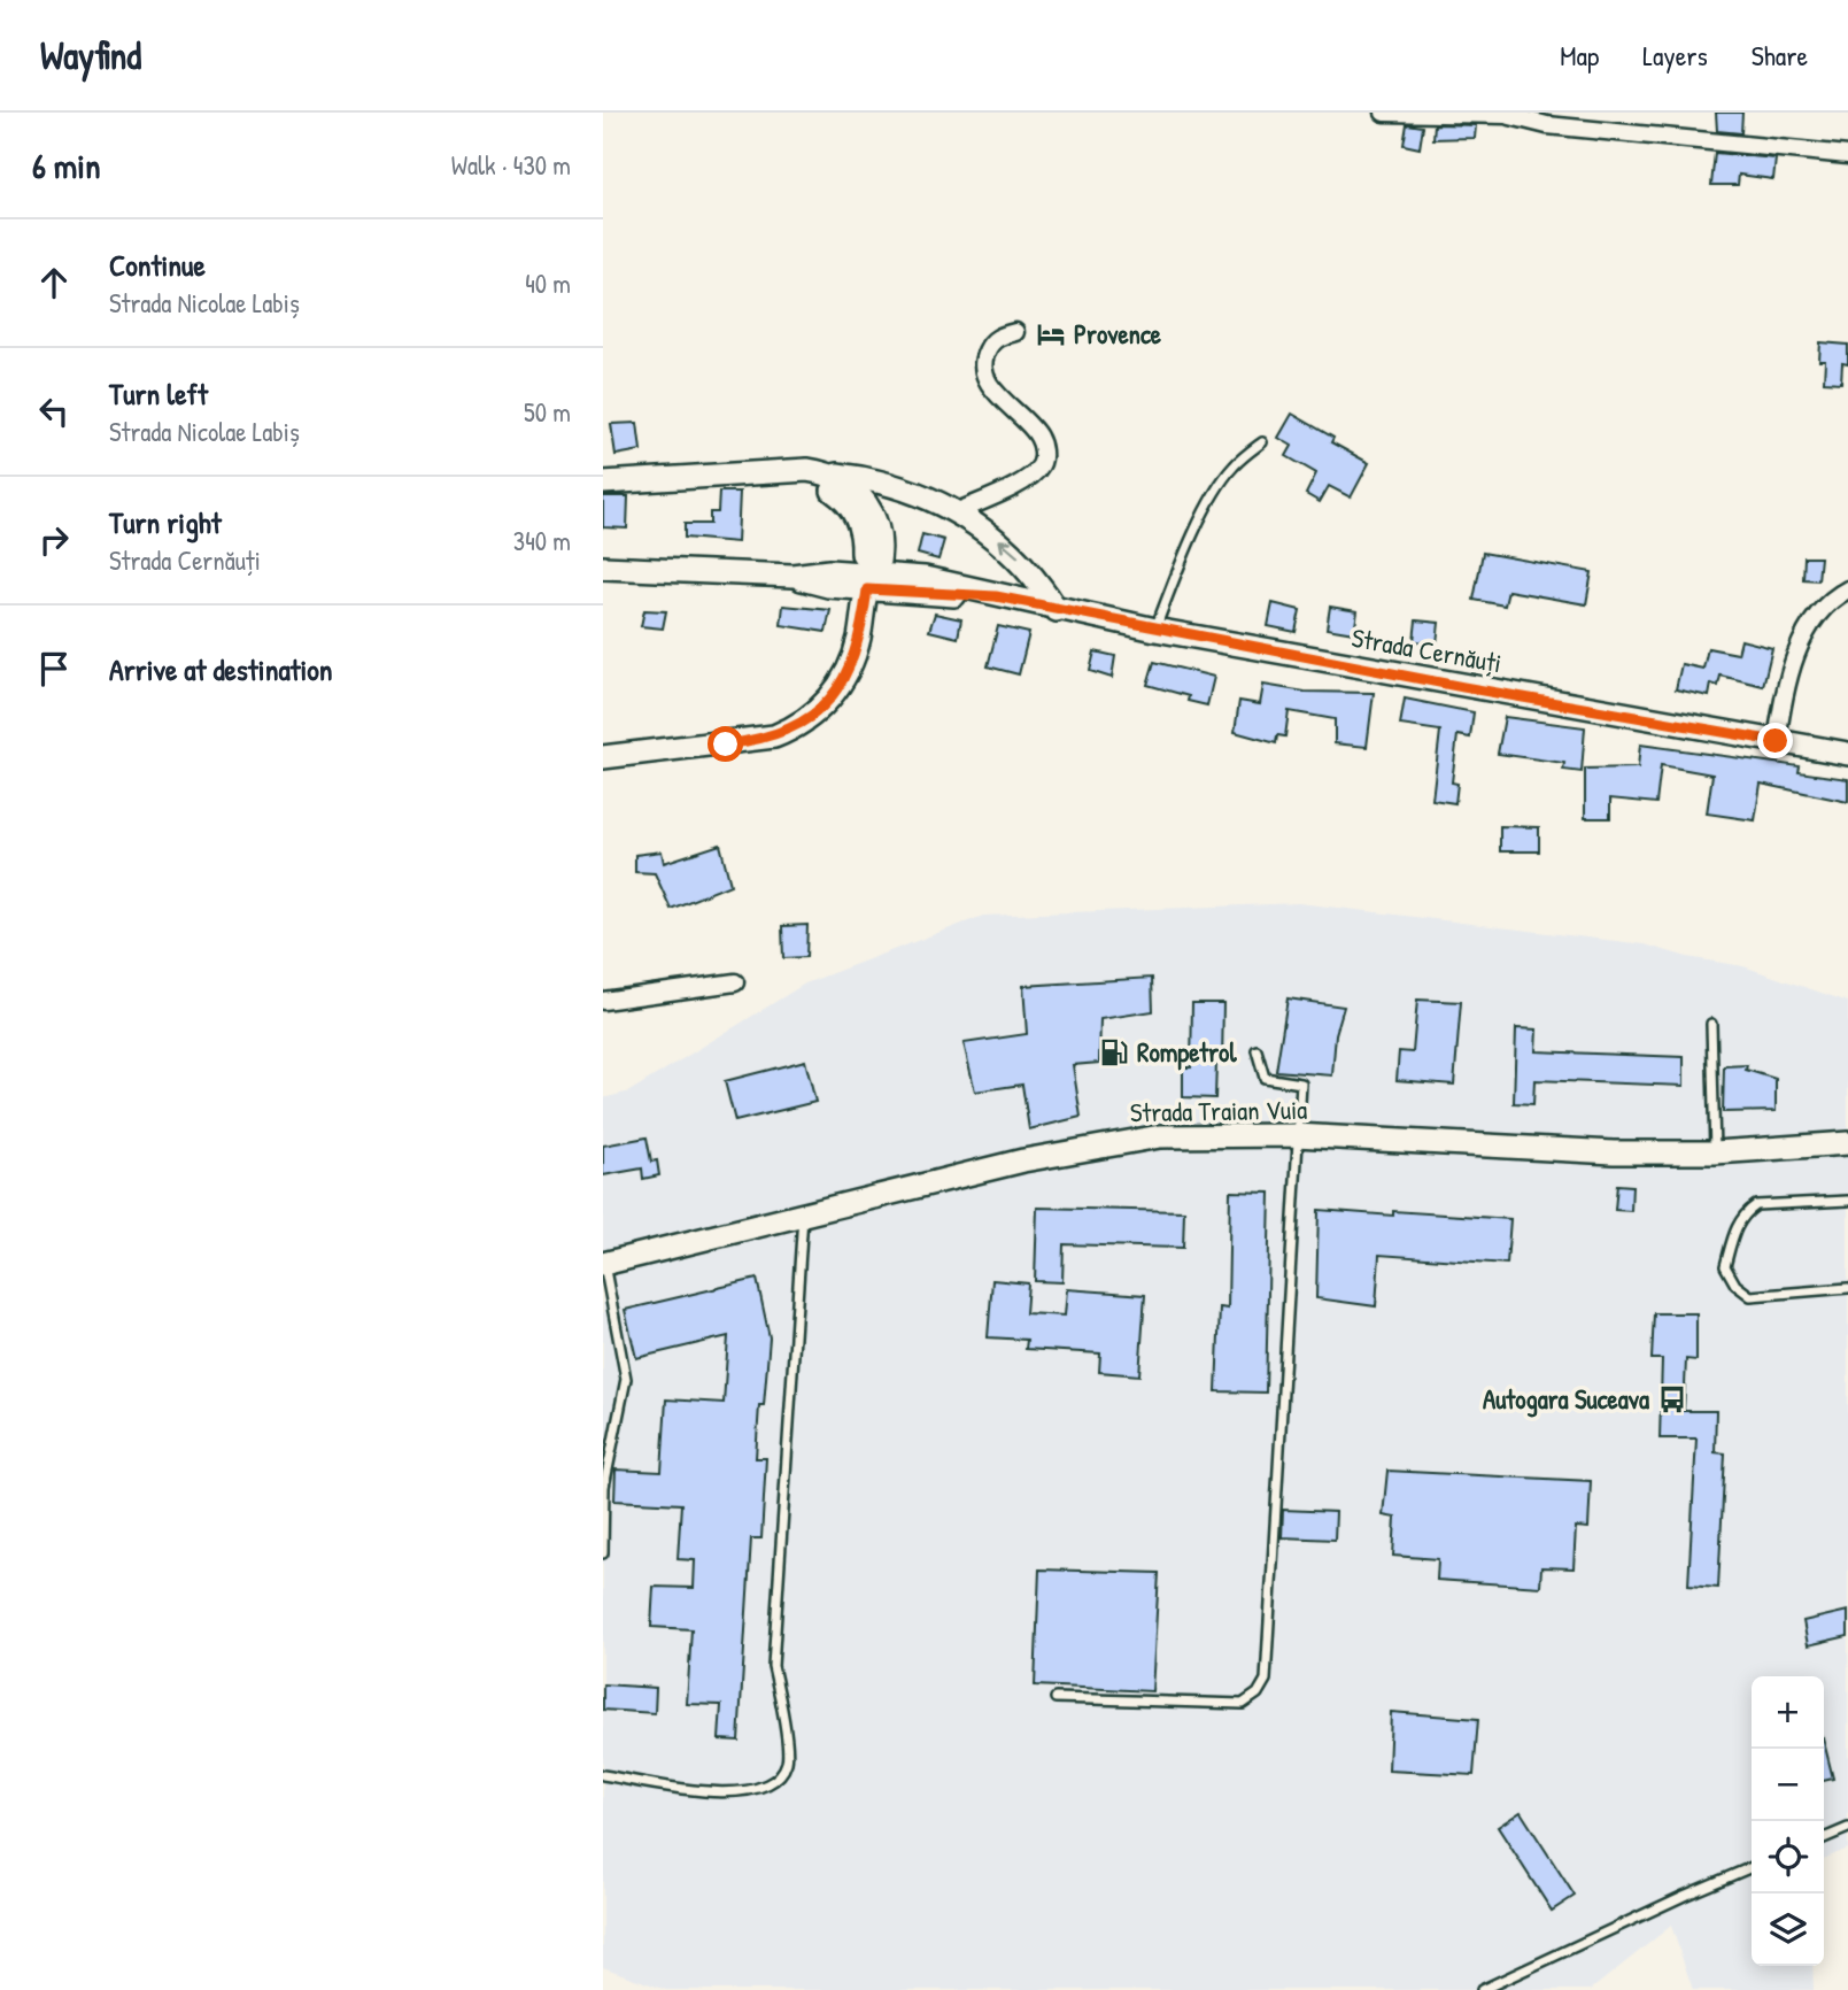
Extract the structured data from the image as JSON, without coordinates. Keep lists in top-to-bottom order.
{
  "streets": {
    "street": ["Strada Cernăuți", "Strada Traian Vuia"]
  },
  "places": {
    "hotel": ["Provence"],
    "fuel station": ["Rompetrol"],
    "bus stop": ["Autogara Suceava"]
  },
  "page": {
    "header": "Wayfind",
    "nav": ["Map", "Layers", "Share"],
    "heading": ["6 min", "Walk · 430 m"],
    "list": [
      ["Continue", "Strada Nicolae Labiș", "40 m"],
      ["Turn left", "Strada Nicolae Labiș", "50 m"],
      ["Turn right", "Strada Cernăuți", "340 m"],
      "Arrive at destination"
    ],
    "map_buttons": ["+", "−"]
  }
}
